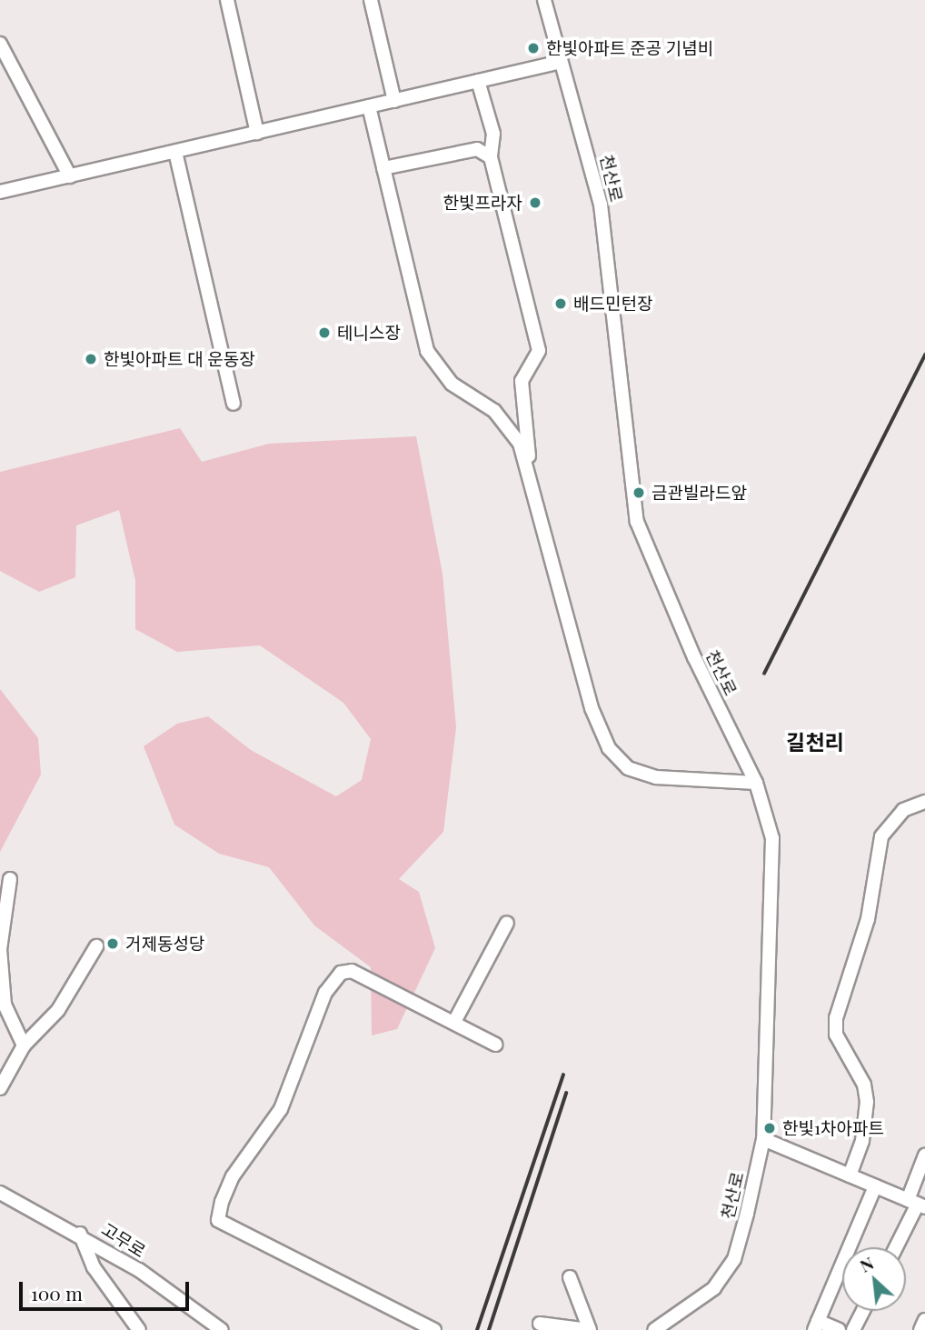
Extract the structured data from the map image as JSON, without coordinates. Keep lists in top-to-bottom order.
{
  "streets": {
    "street": ["천산로", "고무로"]
  },
  "districts": ["길천리"],
  "places": [
    "한빛아파트 준공 기념비",
    "한빛프라자",
    "배드민턴장",
    "테니스장",
    "한빛아파트 대 운동장",
    "금관빌라드앞",
    "거제동성당",
    "한빛1차아파트"
  ],
  "scale_bar": "100 m",
  "north": "top left"
}
